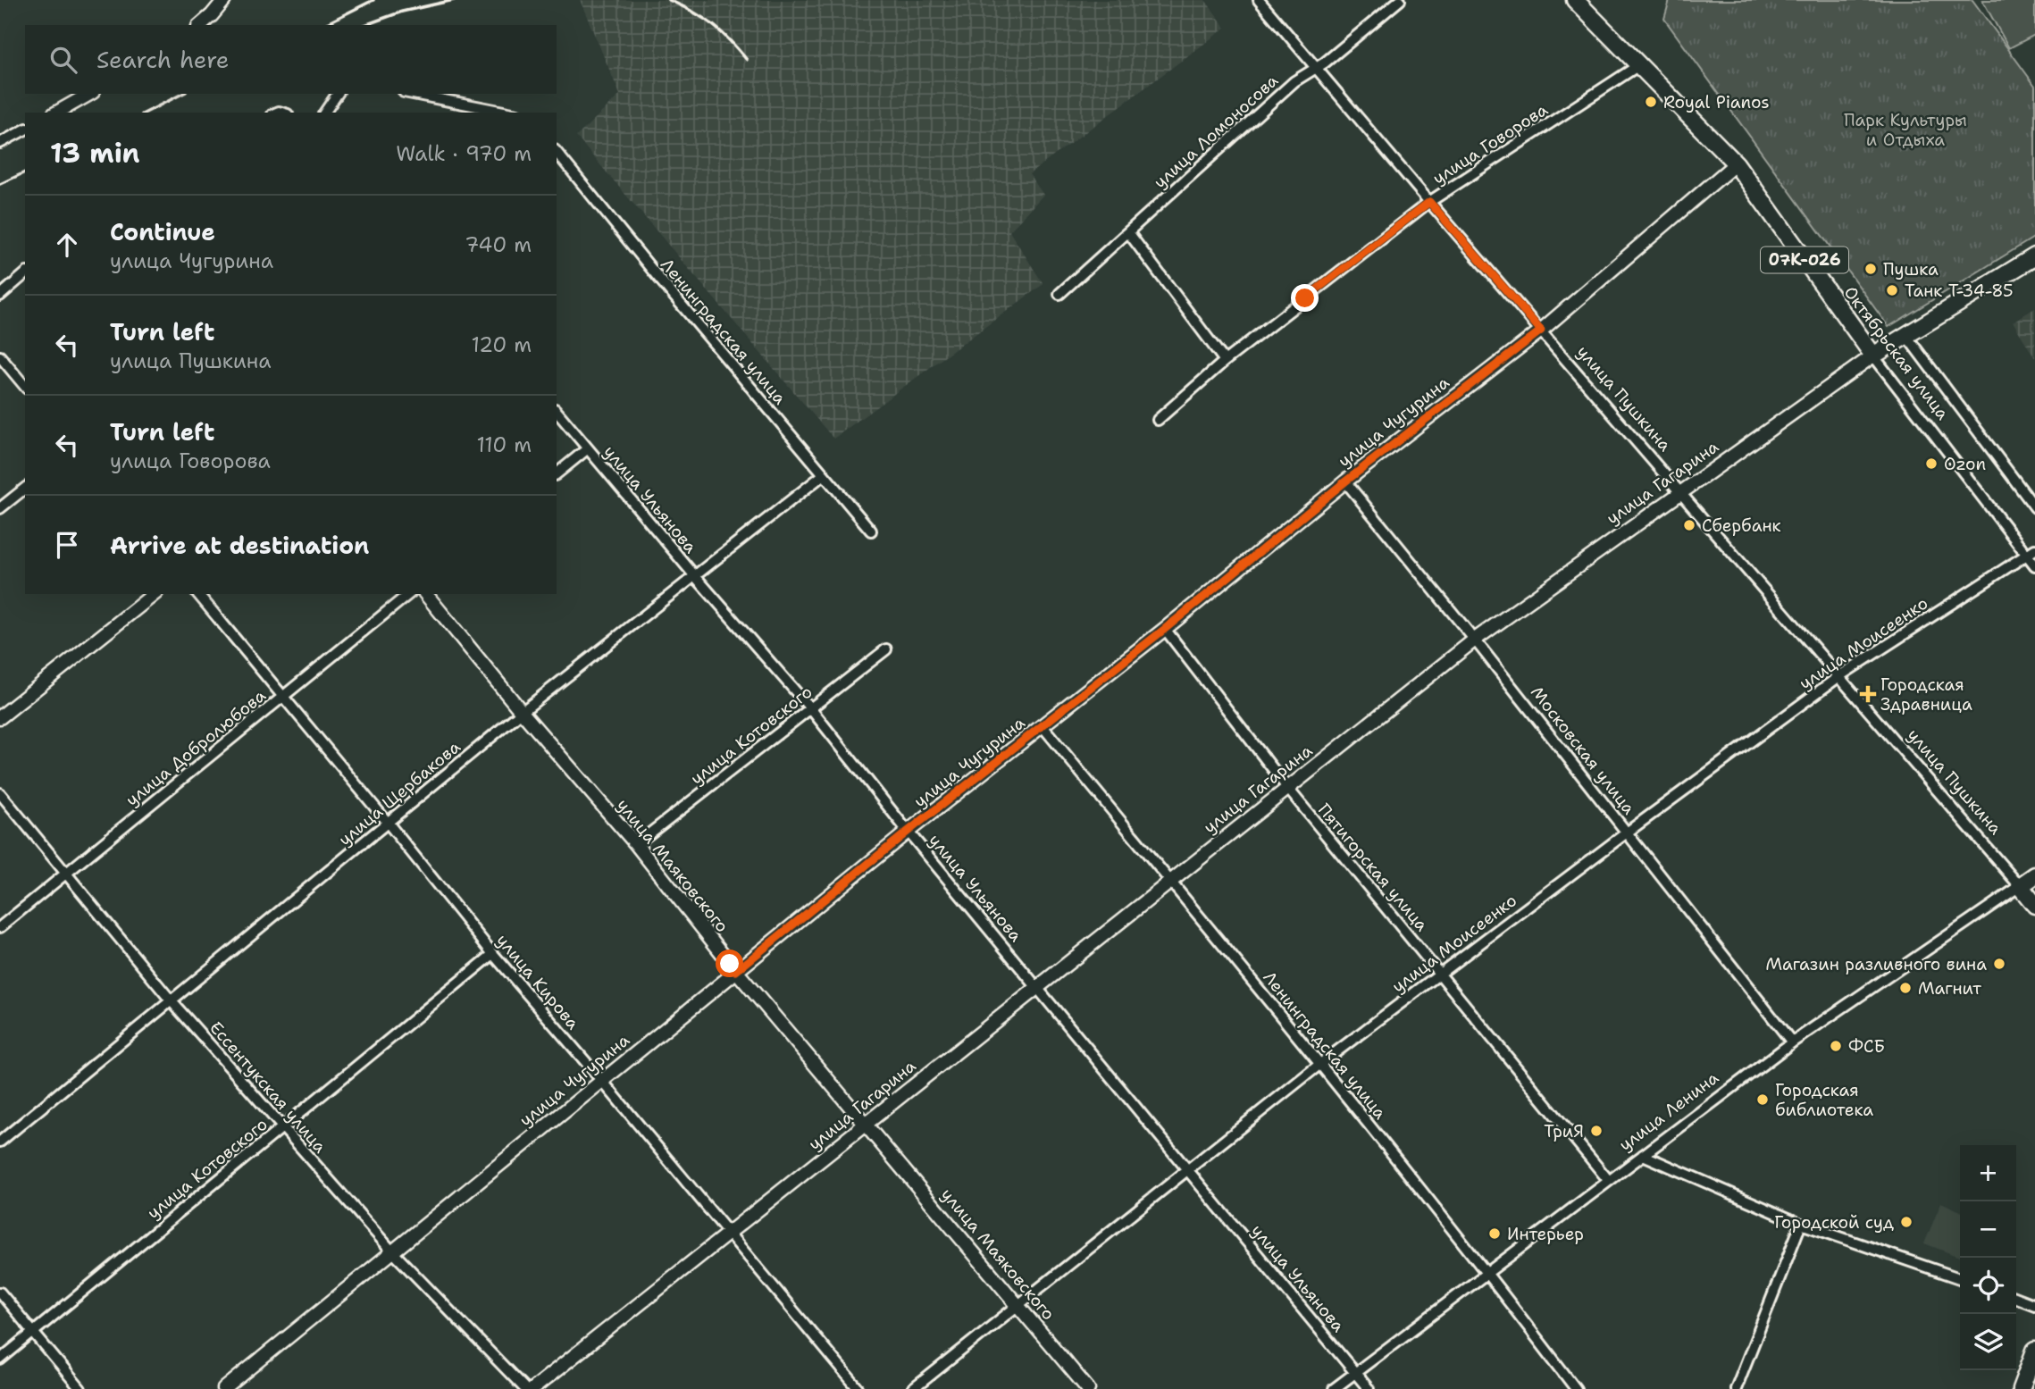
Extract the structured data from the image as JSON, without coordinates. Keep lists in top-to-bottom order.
{
  "streets": {
    "main road": [
      "07К-026",
      "Октябрьская улица",
      "улица Пушкина",
      "улица Гагарина",
      "улица Ленина"
    ],
    "street": [
      "улица Ломоносова",
      "улица Говорова",
      "Ленинградская улица",
      "улица Чугурина",
      "улица Ульянова",
      "улица Моисеенко",
      "улица Котовского",
      "улица Добролюбова",
      "Московская улица",
      "улица Щербакова",
      "улица Маяковского",
      "Пятигорская улица",
      "улица Кирова",
      "Ессентукская улица"
    ]
  },
  "crossings": [
    ["улица Ломоносова", "улица Пушкина"],
    ["улица Говорова", "Октябрьская улица"],
    ["улица Говорова", "улица Пушкина"],
    ["Ленинградская улица", "улица Чугурина"],
    ["Ленинградская улица", "улица Гагарина"],
    ["Ленинградская улица", "улица Моисеенко"],
    ["Ленинградская улица", "улица Щербакова"],
    ["Ленинградская улица", "улица Ленина"],
    ["Октябрьская улица", "улица Чугурина"],
    ["Октябрьская улица", "улица Гагарина"],
    ["Октябрьская улица", "улица Моисеенко"],
    ["улица Пушкина", "улица Чугурина"],
    ["улица Пушкина", "улица Гагарина"],
    ["улица Пушкина", "улица Моисеенко"],
    ["улица Пушкина", "улица Ленина"],
    ["улица Чугурина", "улица Ульянова"],
    ["улица Чугурина", "Московская улица"],
    ["улица Чугурина", "улица Маяковского"],
    ["улица Чугурина", "Пятигорская улица"],
    ["улица Чугурина", "улица Кирова"],
    ["улица Чугурина", "Ессентукская улица"],
    ["улица Гагарина", "улица Ульянова"],
    ["улица Гагарина", "Московская улица"],
    ["улица Гагарина", "улица Маяковского"],
    ["улица Гагарина", "Пятигорская улица"],
    ["улица Гагарина", "улица Кирова"],
    ["улица Ульянова", "улица Моисеенко"],
    ["улица Ульянова", "улица Котовского"],
    ["улица Ульянова", "улица Щербакова"],
    ["улица Ульянова", "улица Ленина"],
    ["улица Моисеенко", "Московская улица"],
    ["улица Моисеенко", "улица Маяковского"],
    ["улица Моисеенко", "Пятигорская улица"],
    ["улица Котовского", "улица Маяковского"],
    ["улица Котовского", "улица Кирова"],
    ["улица Котовского", "Ессентукская улица"],
    ["улица Добролюбова", "улица Кирова"],
    ["улица Добролюбова", "Ессентукская улица"],
    ["Московская улица", "улица Ленина"],
    ["улица Щербакова", "улица Маяковского"],
    ["улица Щербакова", "улица Кирова"],
    ["улица Щербакова", "Ессентукская улица"],
    ["Пятигорская улица", "улица Ленина"]
  ],
  "parks": ["Парк Культуры и Отдыха"],
  "places": {
    "other": [
      "Royal Pianos",
      "Пушка",
      "Танк Т-34-85",
      "Ozon",
      "Сбербанк",
      "Магазин разливного вина",
      "Магнит",
      "ФСБ",
      "Городская библиотека",
      "ТриЯ",
      "Городской суд",
      "Интерьер"
    ],
    "health": ["Городская Здравница"]
  },
  "page": {
    "search": "Search here",
    "heading": ["13 min", "Walk · 970 m"],
    "list": [
      ["Continue", "улица Чугурина", "740 m"],
      ["Turn left", "улица Пушкина", "120 m"],
      ["Turn left", "улица Говорова", "110 m"],
      "Arrive at destination"
    ],
    "map_buttons": ["+", "−"]
  }
}
